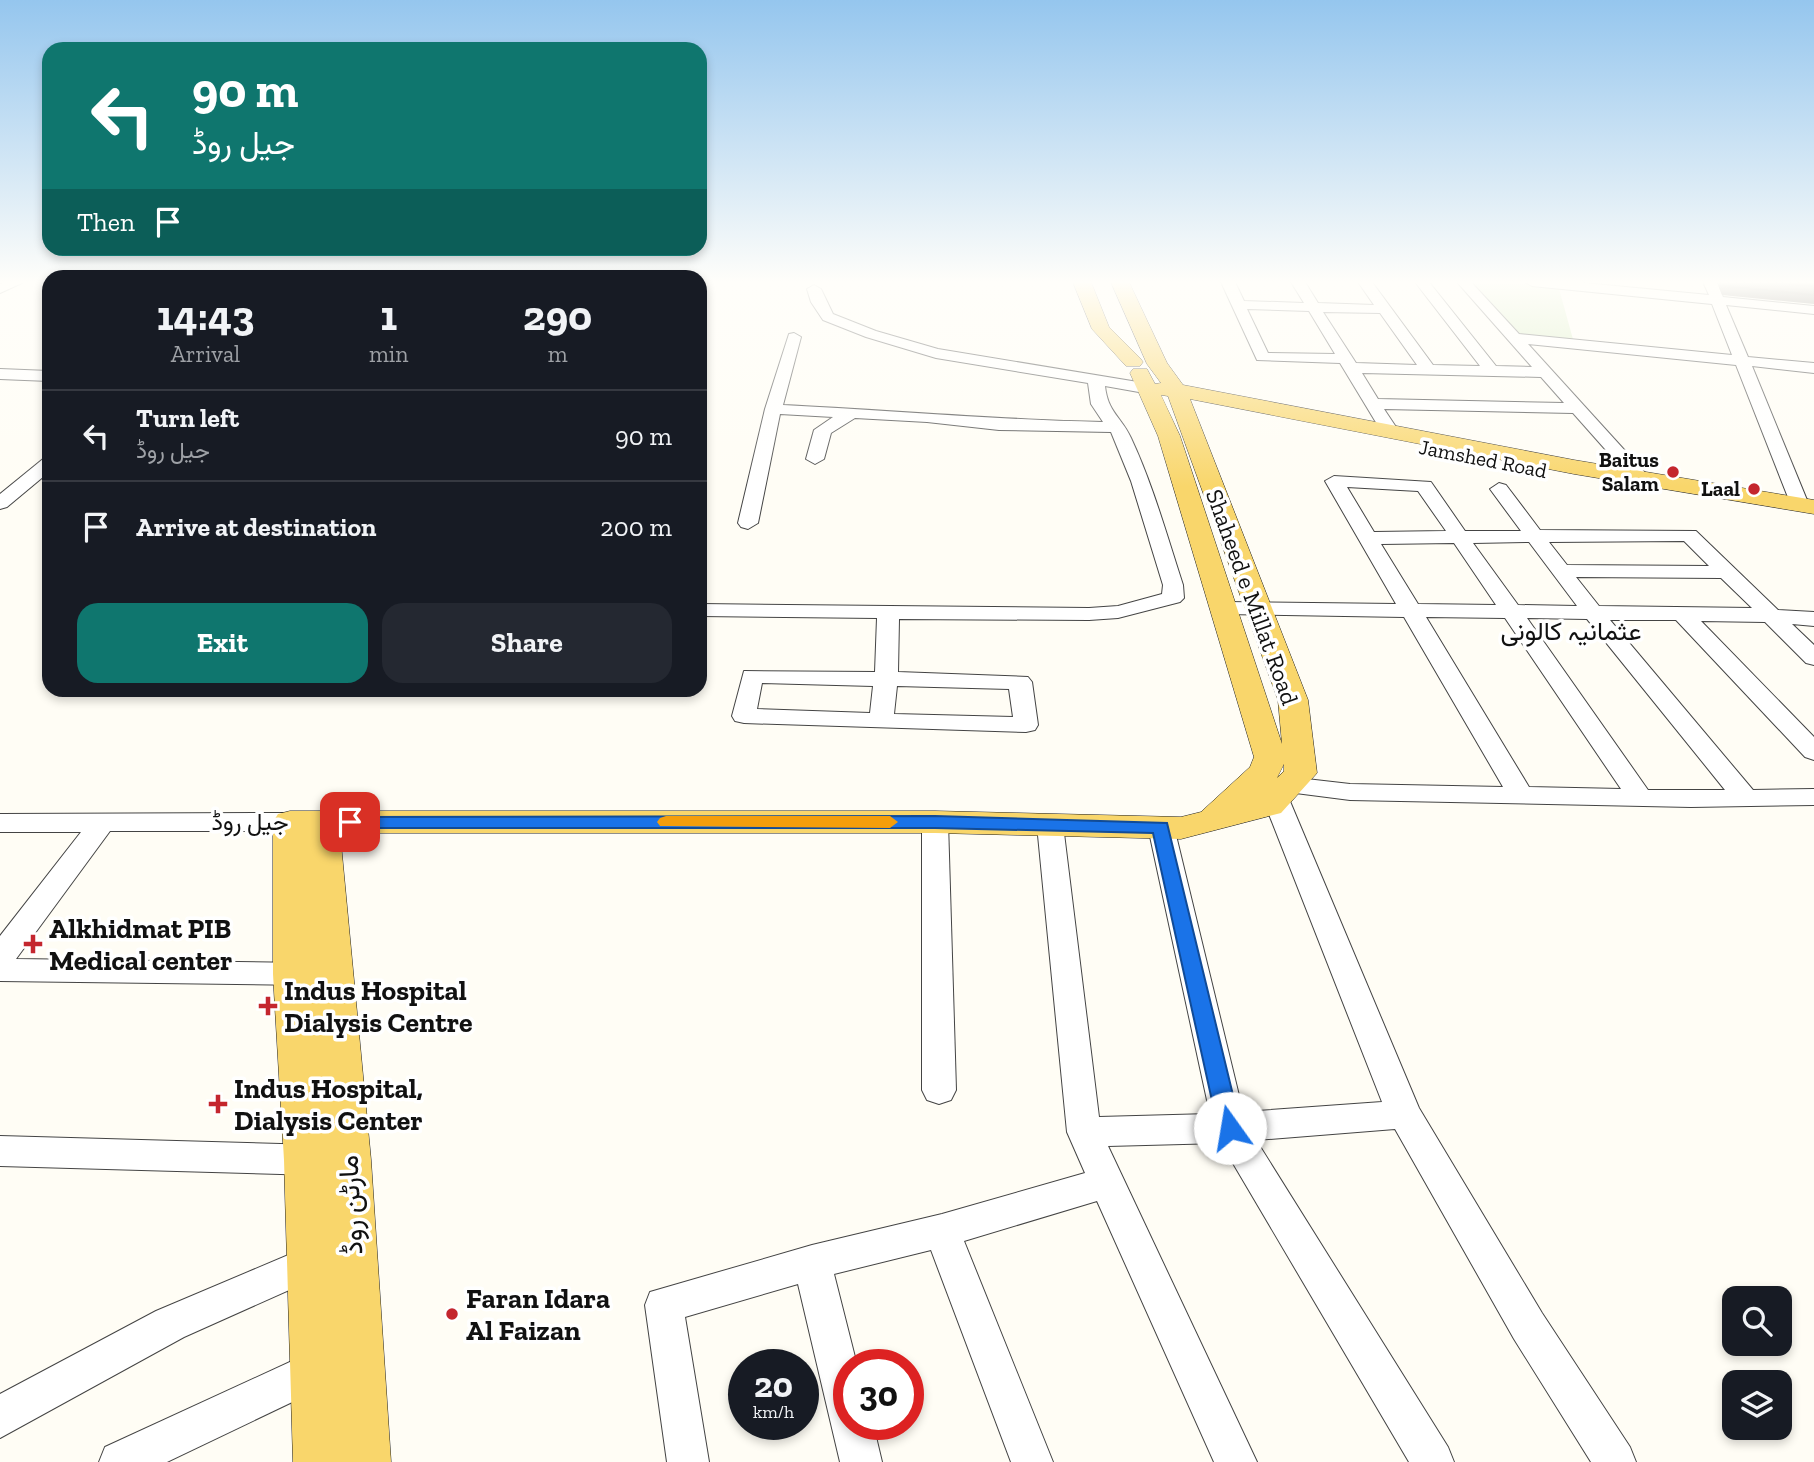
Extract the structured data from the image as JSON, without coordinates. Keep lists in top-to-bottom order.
{
  "streets": {
    "main road": [
      "Jamshed Road",
      "Shaheed e Millat Road",
      "جیل روڈ",
      "مارٹن روڈ"
    ]
  },
  "crossings": [
    ["Jamshed Road", "Shaheed e Millat Road"],
    ["Shaheed e Millat Road", "جیل روڈ"],
    ["جیل روڈ", "مارٹن روڈ"]
  ],
  "districts": ["عثمانیہ کالونی"],
  "places": {
    "other": ["Baitus Salam", "Laal", "Faran Idara Al Faizan"],
    "health": ["Alkhidmat PIB Medical center", "Indus Hospital Dialysis Centre", "Indus Hospital, Dialysis Center"]
  },
  "page": {
    "turn": ["90 m", "جیل روڈ"],
    "then": "Then",
    "eta": [
      "14:43",
      "Arrival",
      "1",
      "min",
      "290",
      "m"
    ],
    "list": [
      {
        "name": "Turn left",
        "note": "جیل روڈ",
        "value": "90 m"
      },
      {
        "name": "Arrive at destination",
        "value": "200 m"
      }
    ],
    "buttons": ["Exit", "Share"],
    "speed": "20 km/h",
    "limit": "30"
  }
}
